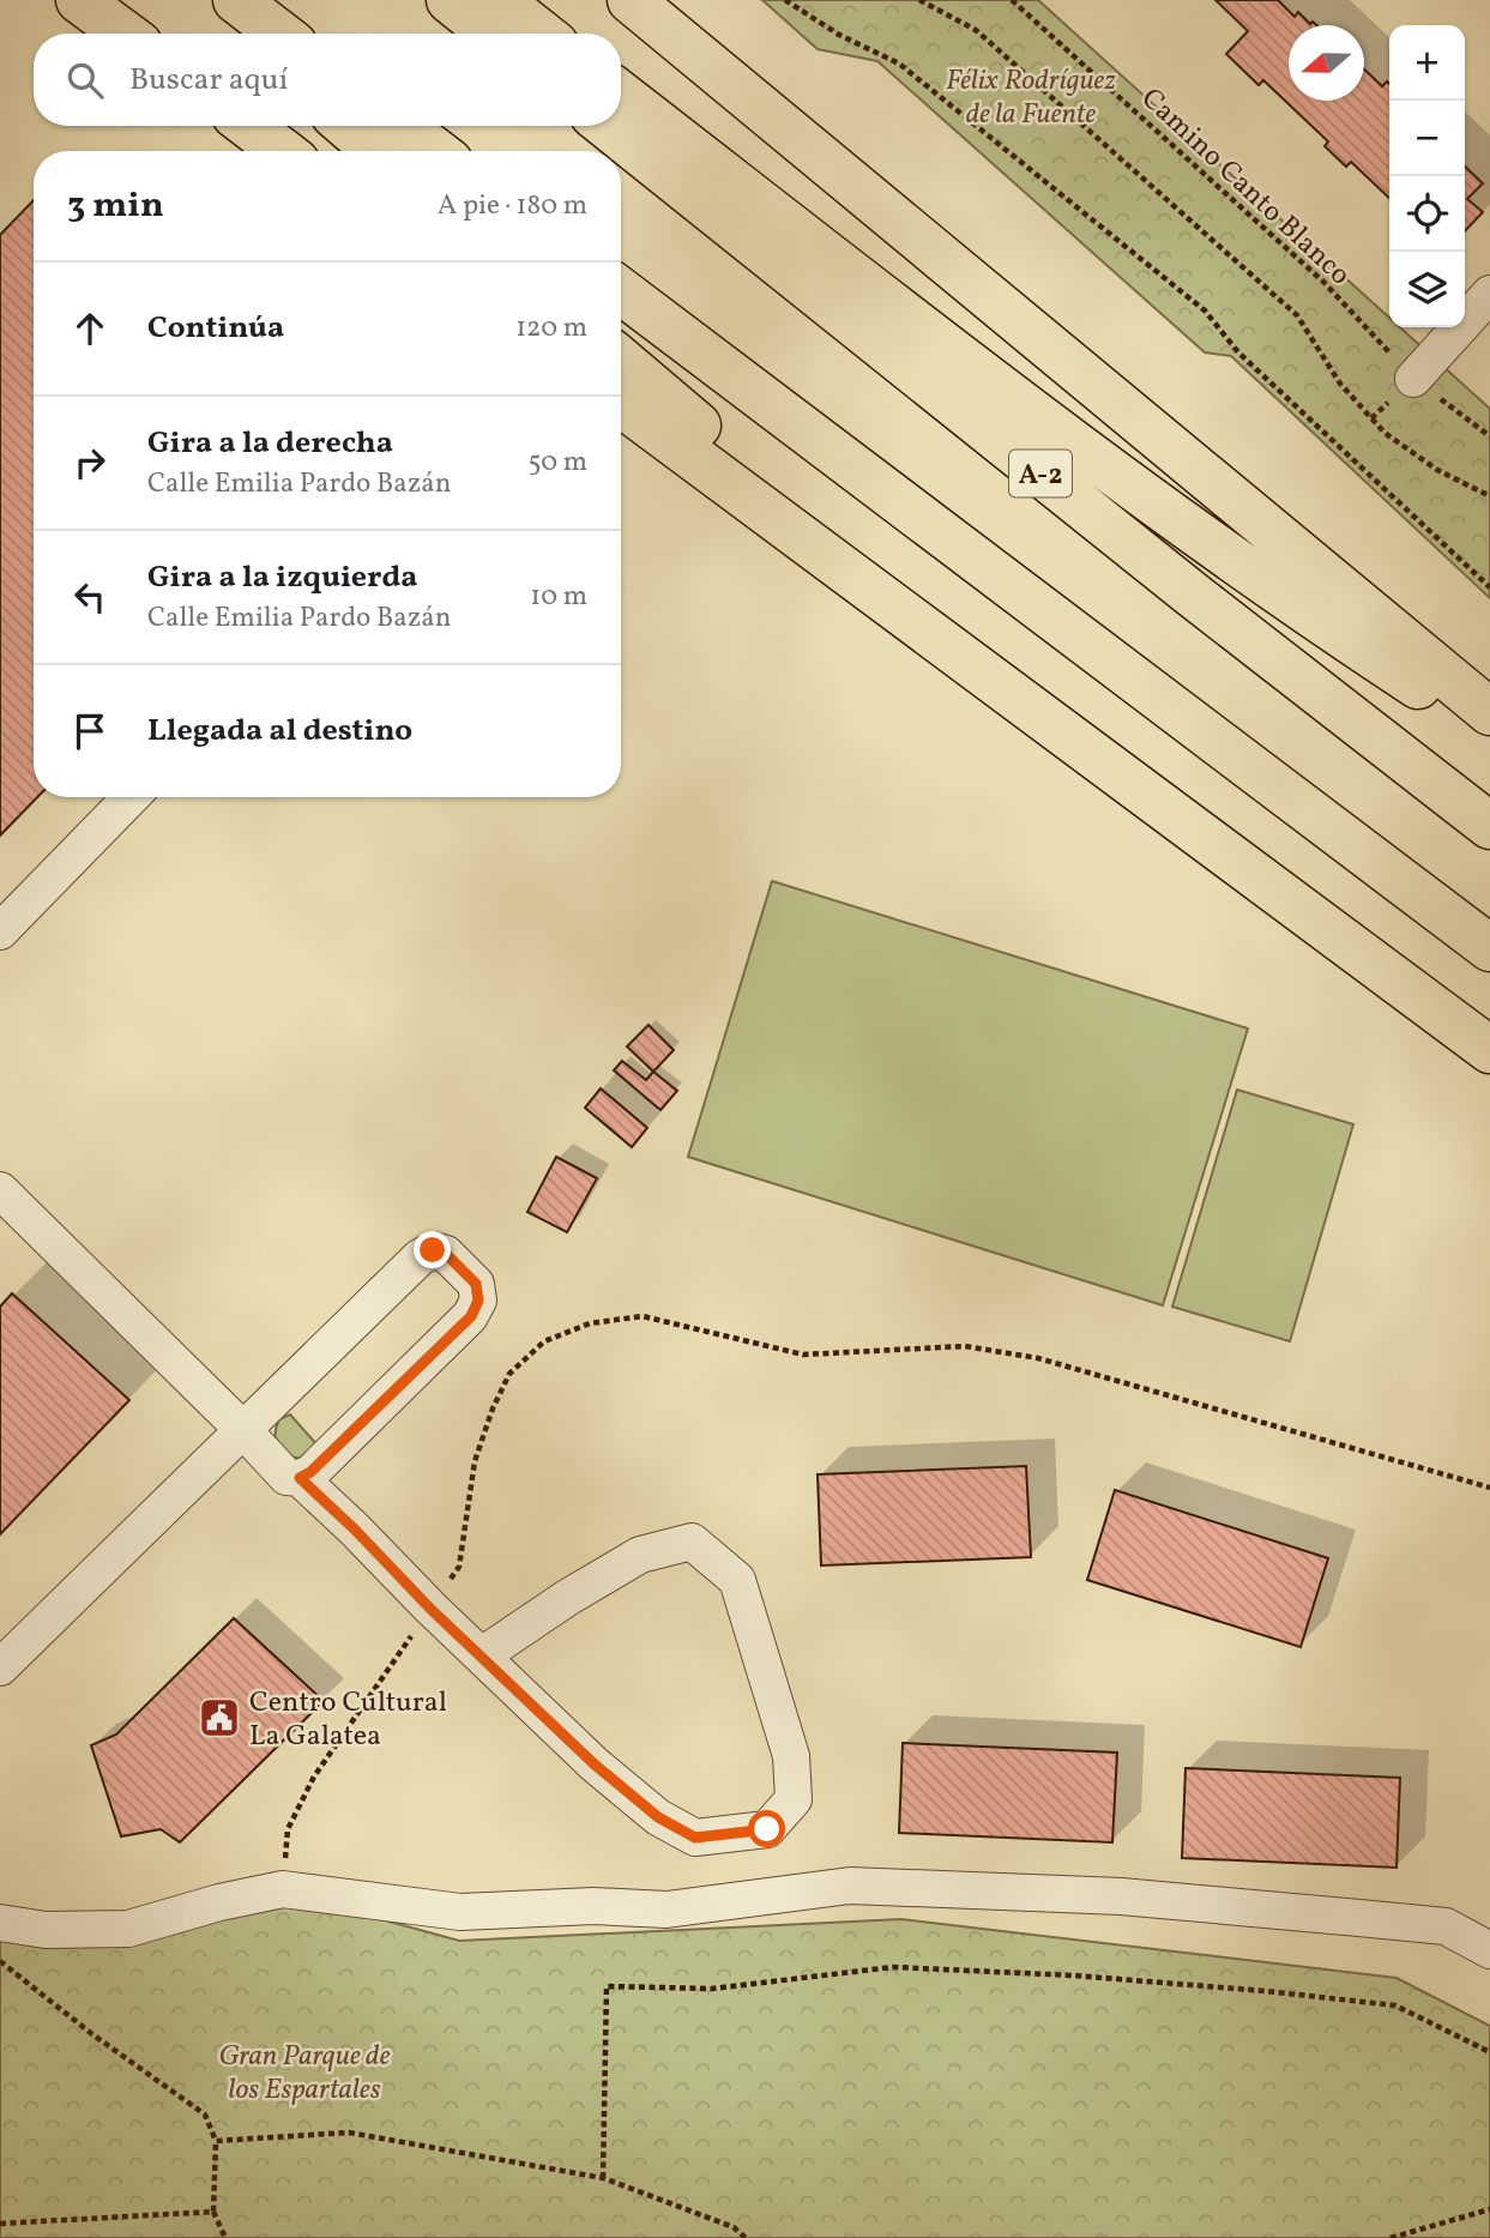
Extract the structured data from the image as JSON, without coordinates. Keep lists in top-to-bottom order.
{
  "streets": {
    "highway": ["A-2"],
    "path": ["Camino Canto Blanco"]
  },
  "parks": ["Félix Rodríguez de la Fuente", "Gran Parque de los Espartales"],
  "places": {
    "public building": ["Centro Cultural La Galatea"]
  },
  "north": "left",
  "page": {
    "map_buttons": ["+", "−"],
    "search": "Buscar aquí",
    "heading": ["3 min", "A pie · 180 m"],
    "list": [
      ["Continúa", "120 m"],
      ["Gira a la derecha", "Calle Emilia Pardo Bazán", "50 m"],
      ["Gira a la izquierda", "Calle Emilia Pardo Bazán", "10 m"],
      "Llegada al destino"
    ]
  }
}
